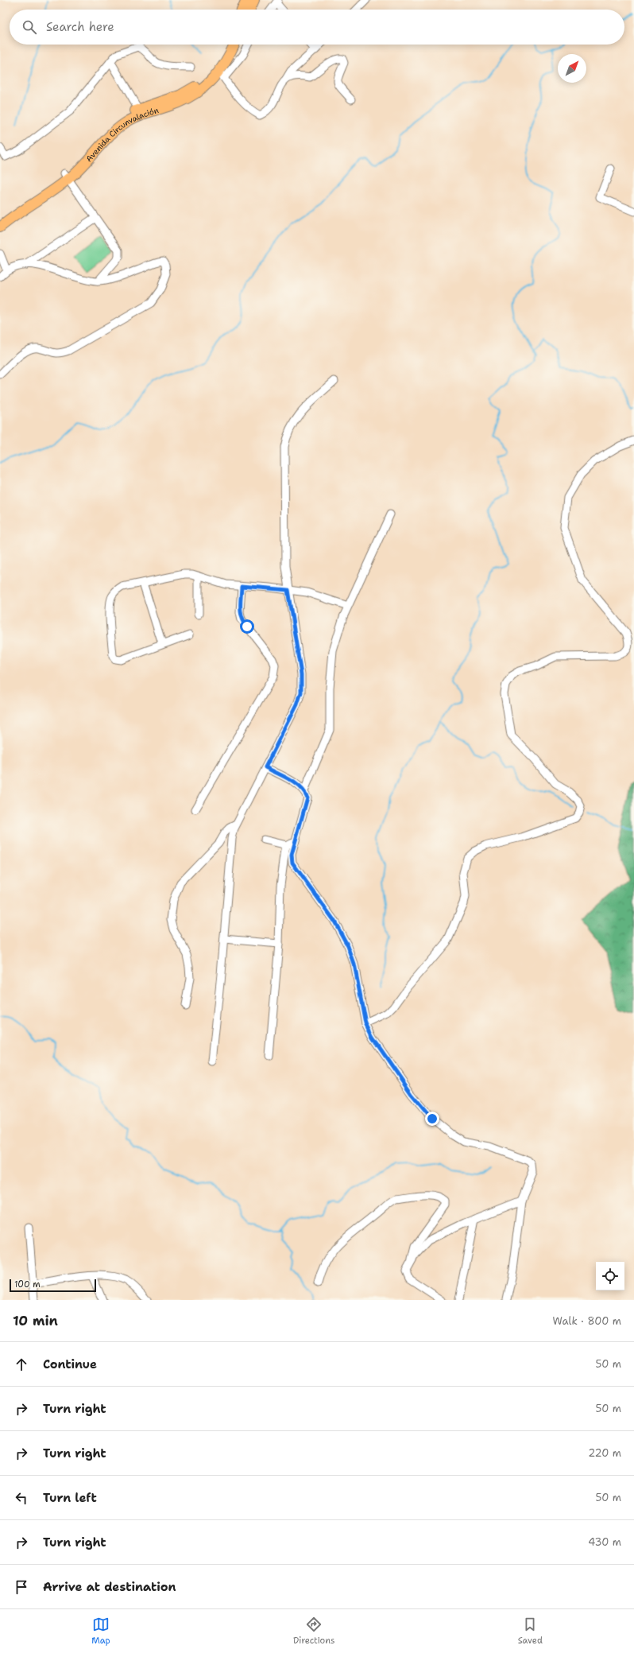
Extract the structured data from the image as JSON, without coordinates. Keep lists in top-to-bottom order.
{
  "streets": {
    "main road": ["Avenida Circunvalación"]
  },
  "scale_bar": "100 m",
  "north": "top right",
  "page": {
    "search": "Search here",
    "scale": "100 m",
    "heading": ["10 min", "Walk · 800 m"],
    "list": [
      ["Continue", "50 m"],
      ["Turn right", "50 m"],
      ["Turn right", "220 m"],
      ["Turn left", "50 m"],
      ["Turn right", "430 m"],
      "Arrive at destination"
    ],
    "nav": ["Map", "Directions", "Saved"]
  }
}
